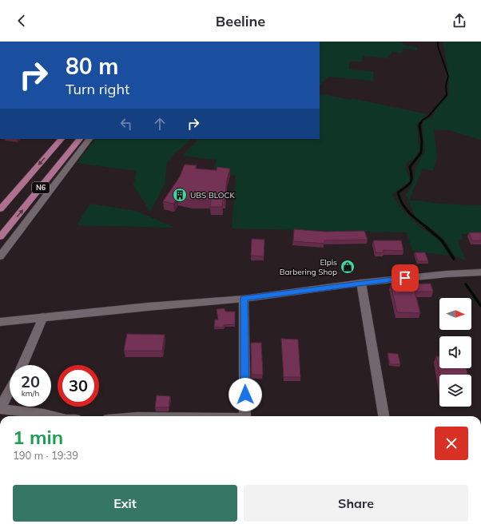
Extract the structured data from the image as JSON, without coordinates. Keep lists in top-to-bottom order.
{
  "streets": {
    "main road": ["N6"]
  },
  "places": {
    "building": ["UBS BLOCK"],
    "shop": ["Elpis Barbering Shop"]
  },
  "north": "right",
  "page": {
    "header": "Beeline",
    "turn": ["80 m", "Turn right"],
    "speed": "20 km/h",
    "limit": "30",
    "heading": ["1 min", "190 m · 19:39"],
    "buttons": ["Exit", "Share"]
  }
}
